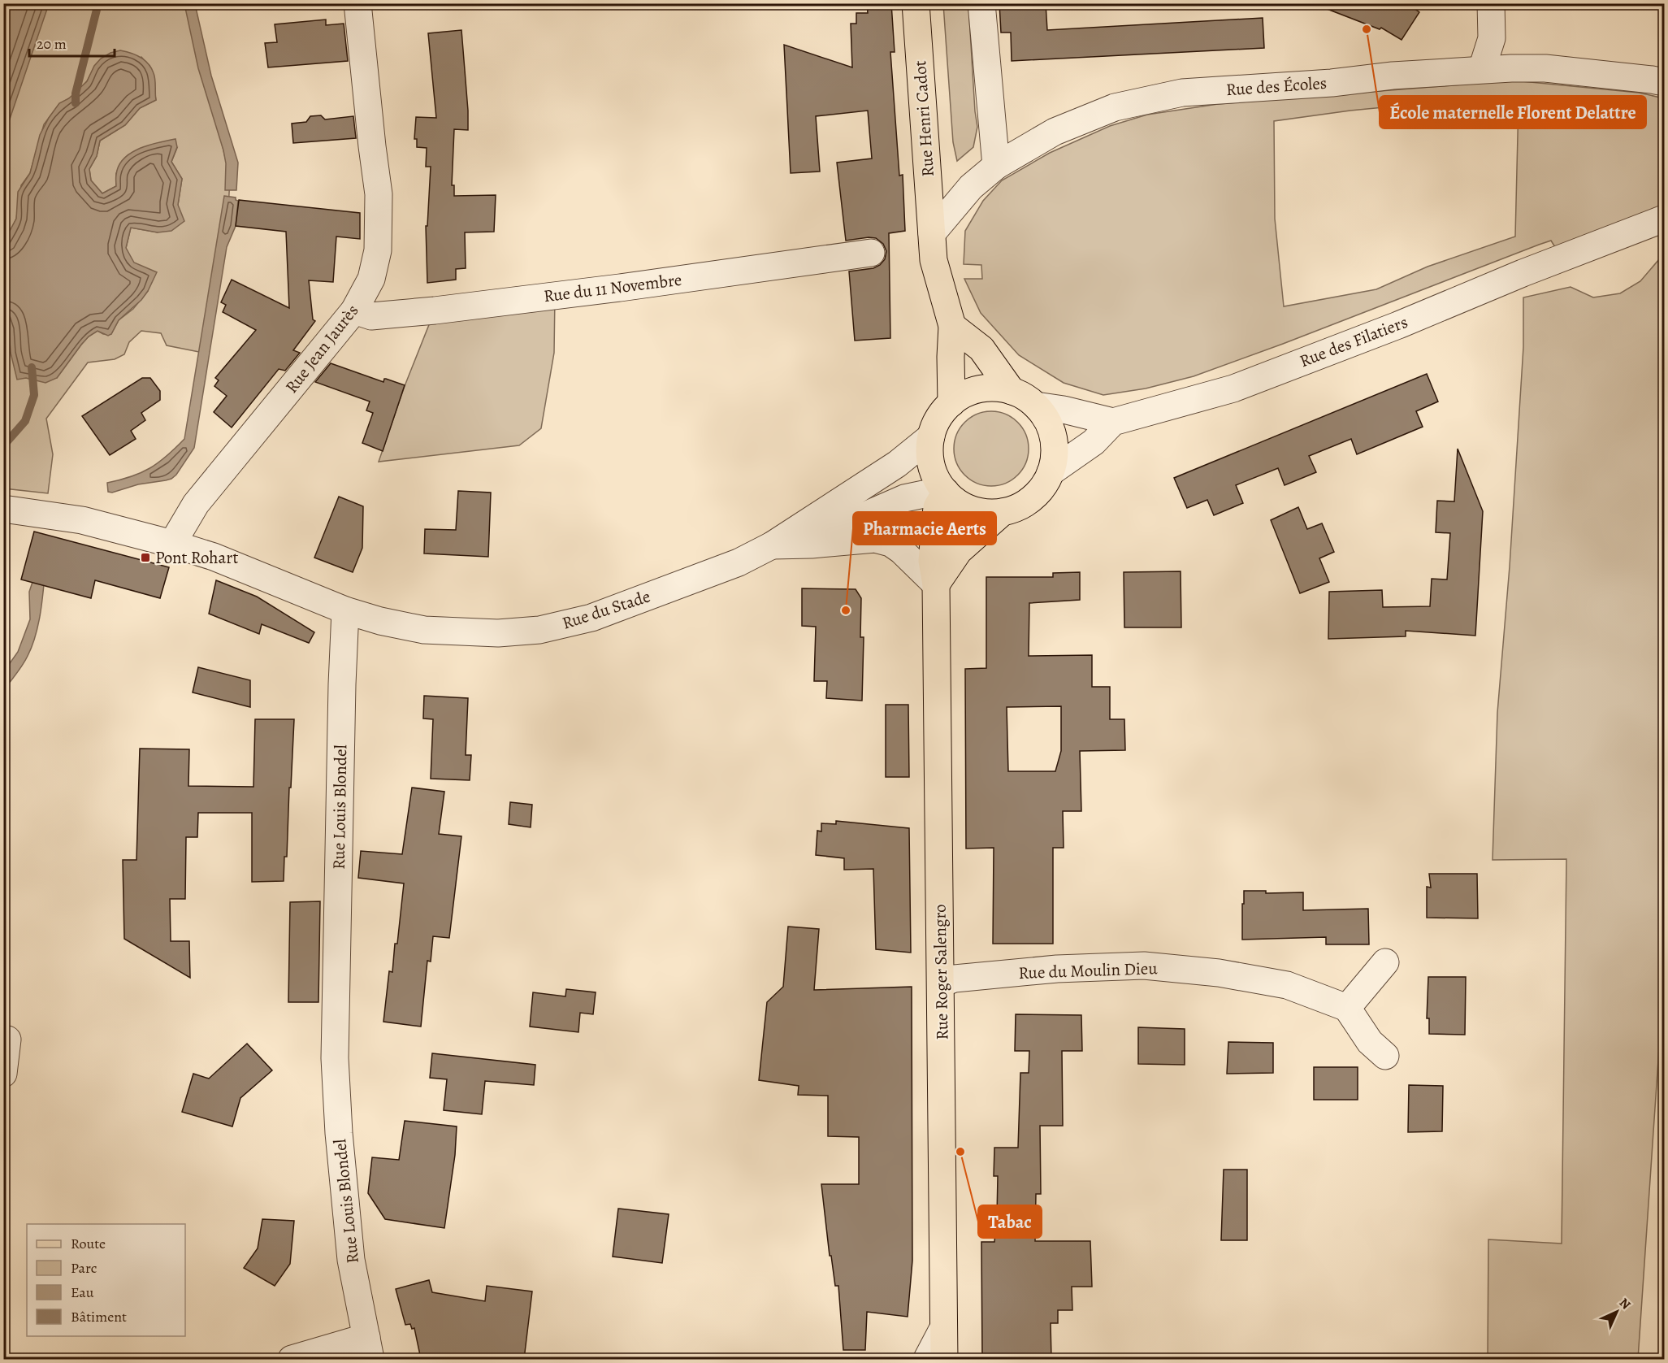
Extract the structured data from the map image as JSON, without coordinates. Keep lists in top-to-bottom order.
{
  "streets": {
    "main road": ["Rue Henri Cadot", "Rue Roger Salengro"],
    "street": [
      "Rue des Écoles",
      "Rue du 11 Novembre",
      "Rue des Filatiers",
      "Rue Jean Jaurès",
      "Rue du Stade",
      "Rue Louis Blondel",
      "Rue du Moulin Dieu"
    ]
  },
  "crossings": [
    ["Rue des Écoles", "Rue Henri Cadot"],
    ["Rue Henri Cadot", "Rue du Stade"],
    ["Rue Henri Cadot", "Rue Roger Salengro"],
    ["Rue du 11 Novembre", "Rue Jean Jaurès"],
    ["Rue du Stade", "Rue Louis Blondel"],
    ["Rue du Stade", "Rue Roger Salengro"],
    ["Rue du Moulin Dieu", "Rue Roger Salengro"]
  ],
  "places": {
    "other": ["École maternelle Florent Delattre", "Pharmacie Aerts", "Tabac"],
    "transit": ["Pont Rohart"]
  },
  "legend": [
    "Route",
    "Parc",
    "Eau",
    "Bâtiment"
  ],
  "scale_bar": "20 m",
  "north": "top right"
}
